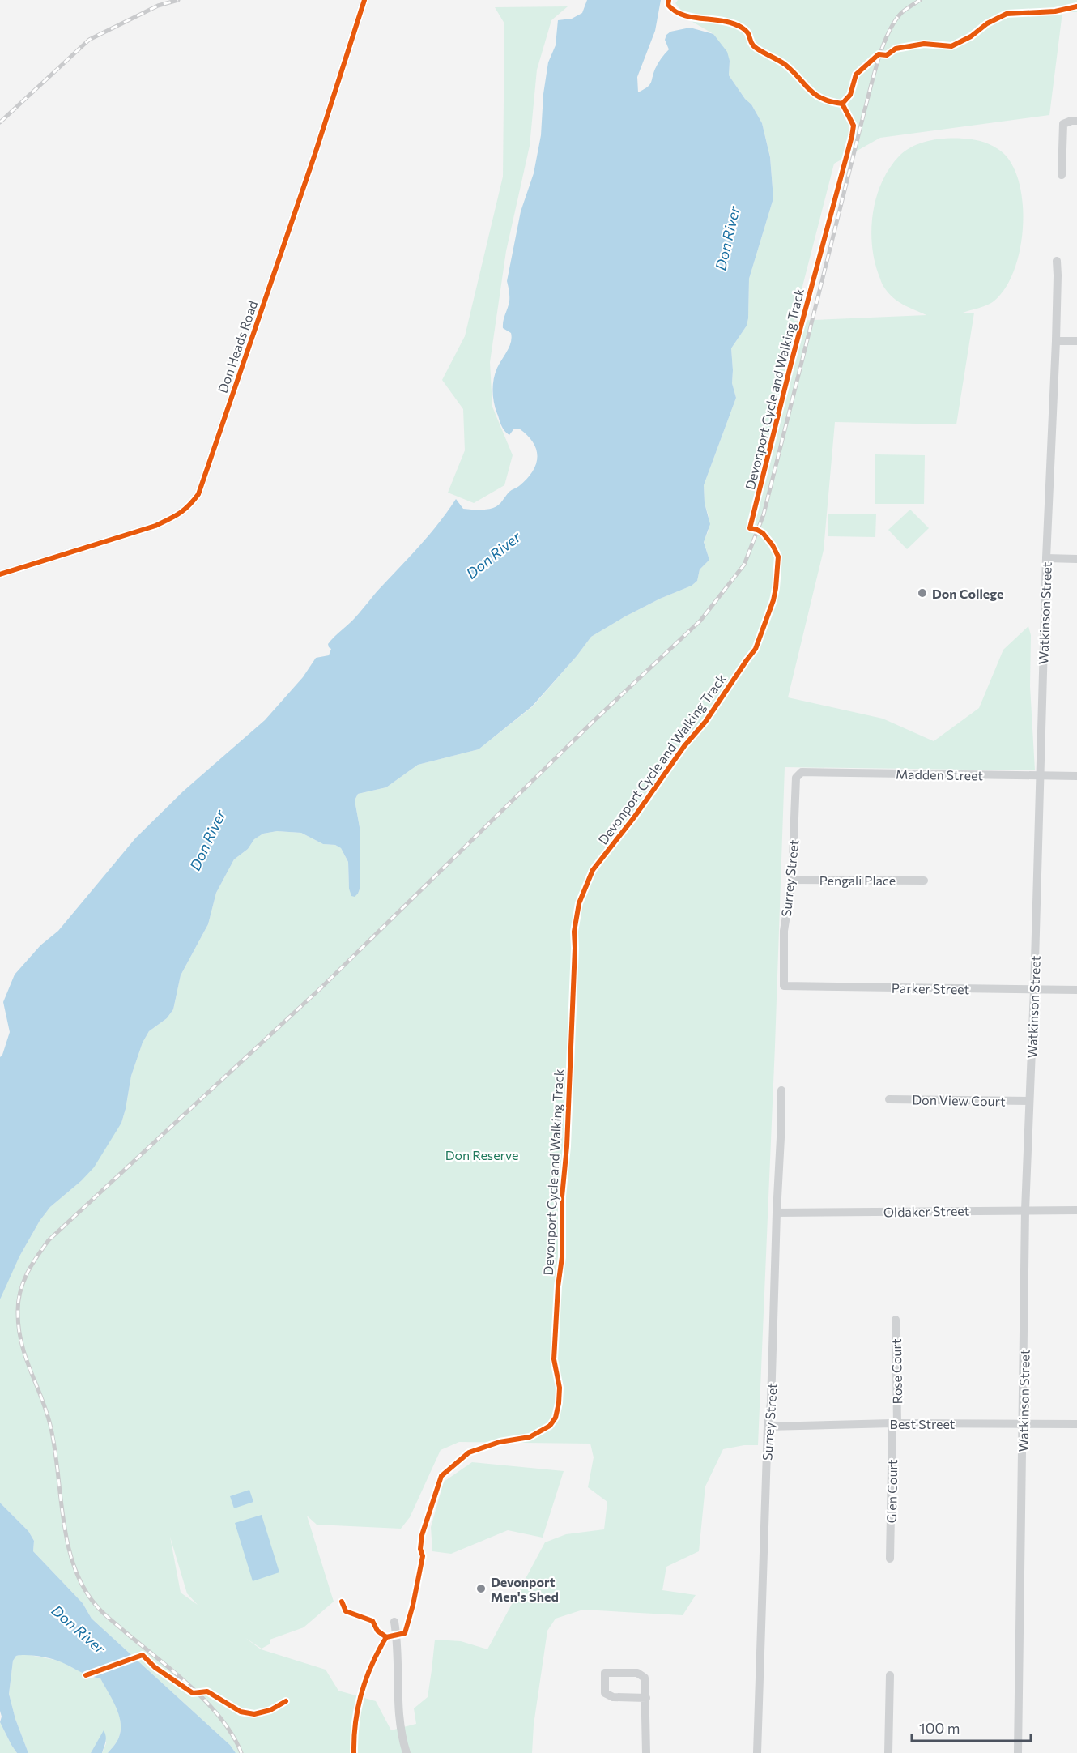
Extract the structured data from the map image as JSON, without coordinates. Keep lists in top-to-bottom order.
{
  "streets": {
    "street": [
      "Don Heads Road",
      "Watkinson Street",
      "Madden Street",
      "Surrey Street",
      "Pengali Place",
      "Parker Street",
      "Don View Court",
      "Oldaker Street",
      "Rose Court",
      "Best Street",
      "Glen Court"
    ],
    "cycle path": ["Devonport Cycle and Walking Track"]
  },
  "crossings": [
    ["Watkinson Street", "Madden Street"],
    ["Watkinson Street", "Parker Street"],
    ["Watkinson Street", "Don View Court"],
    ["Watkinson Street", "Oldaker Street"],
    ["Watkinson Street", "Best Street"],
    ["Madden Street", "Surrey Street"],
    ["Surrey Street", "Pengali Place"],
    ["Surrey Street", "Parker Street"],
    ["Surrey Street", "Oldaker Street"],
    ["Surrey Street", "Best Street"],
    ["Rose Court", "Best Street"],
    ["Rose Court", "Glen Court"],
    ["Best Street", "Glen Court"]
  ],
  "water": ["Don River"],
  "parks": ["Don Reserve"],
  "places": ["Don College", "Devonport Men's Shed"],
  "scale_bar": "100 m"
}
